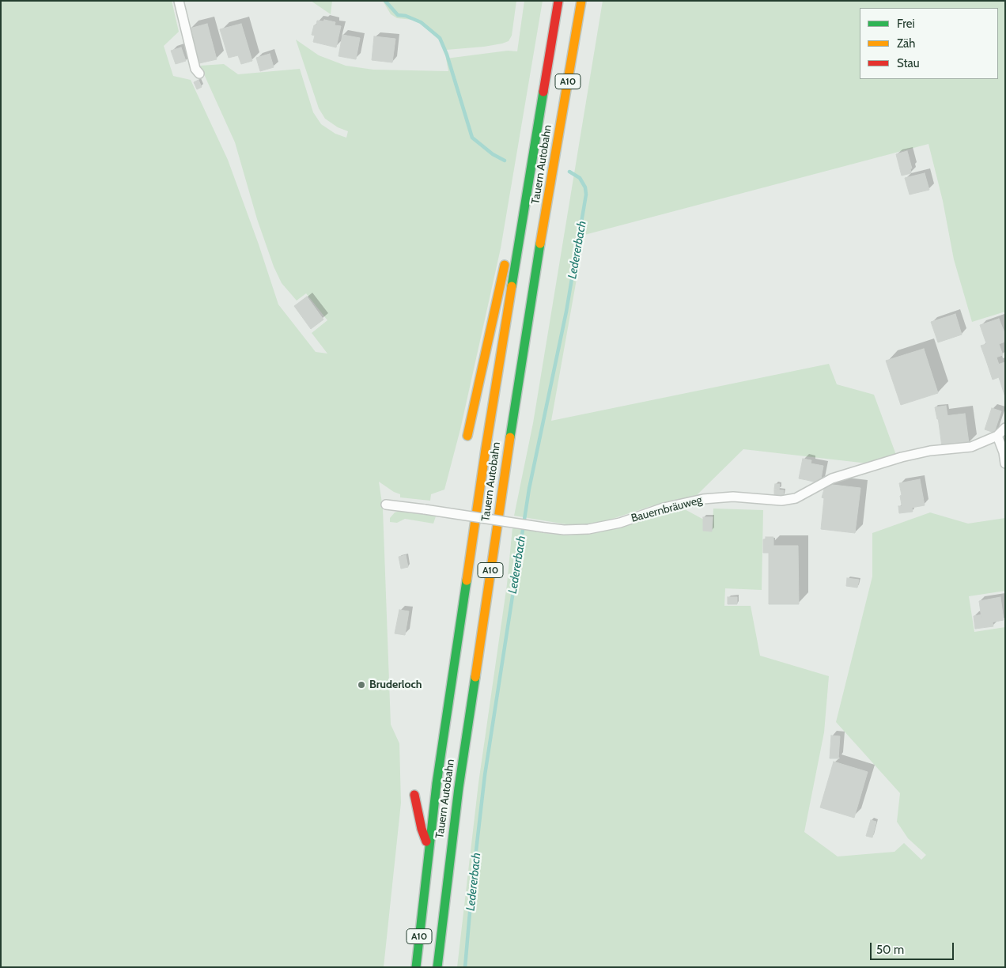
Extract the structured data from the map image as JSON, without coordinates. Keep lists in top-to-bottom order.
{
  "streets": {
    "highway": ["A10", "Tauern Autobahn"],
    "street": ["Bauernbräuweg"]
  },
  "water": ["Ledererbach"],
  "places": ["Bruderloch"],
  "legend": ["Frei", "Zäh", "Stau"],
  "scale_bar": "50 m"
}
